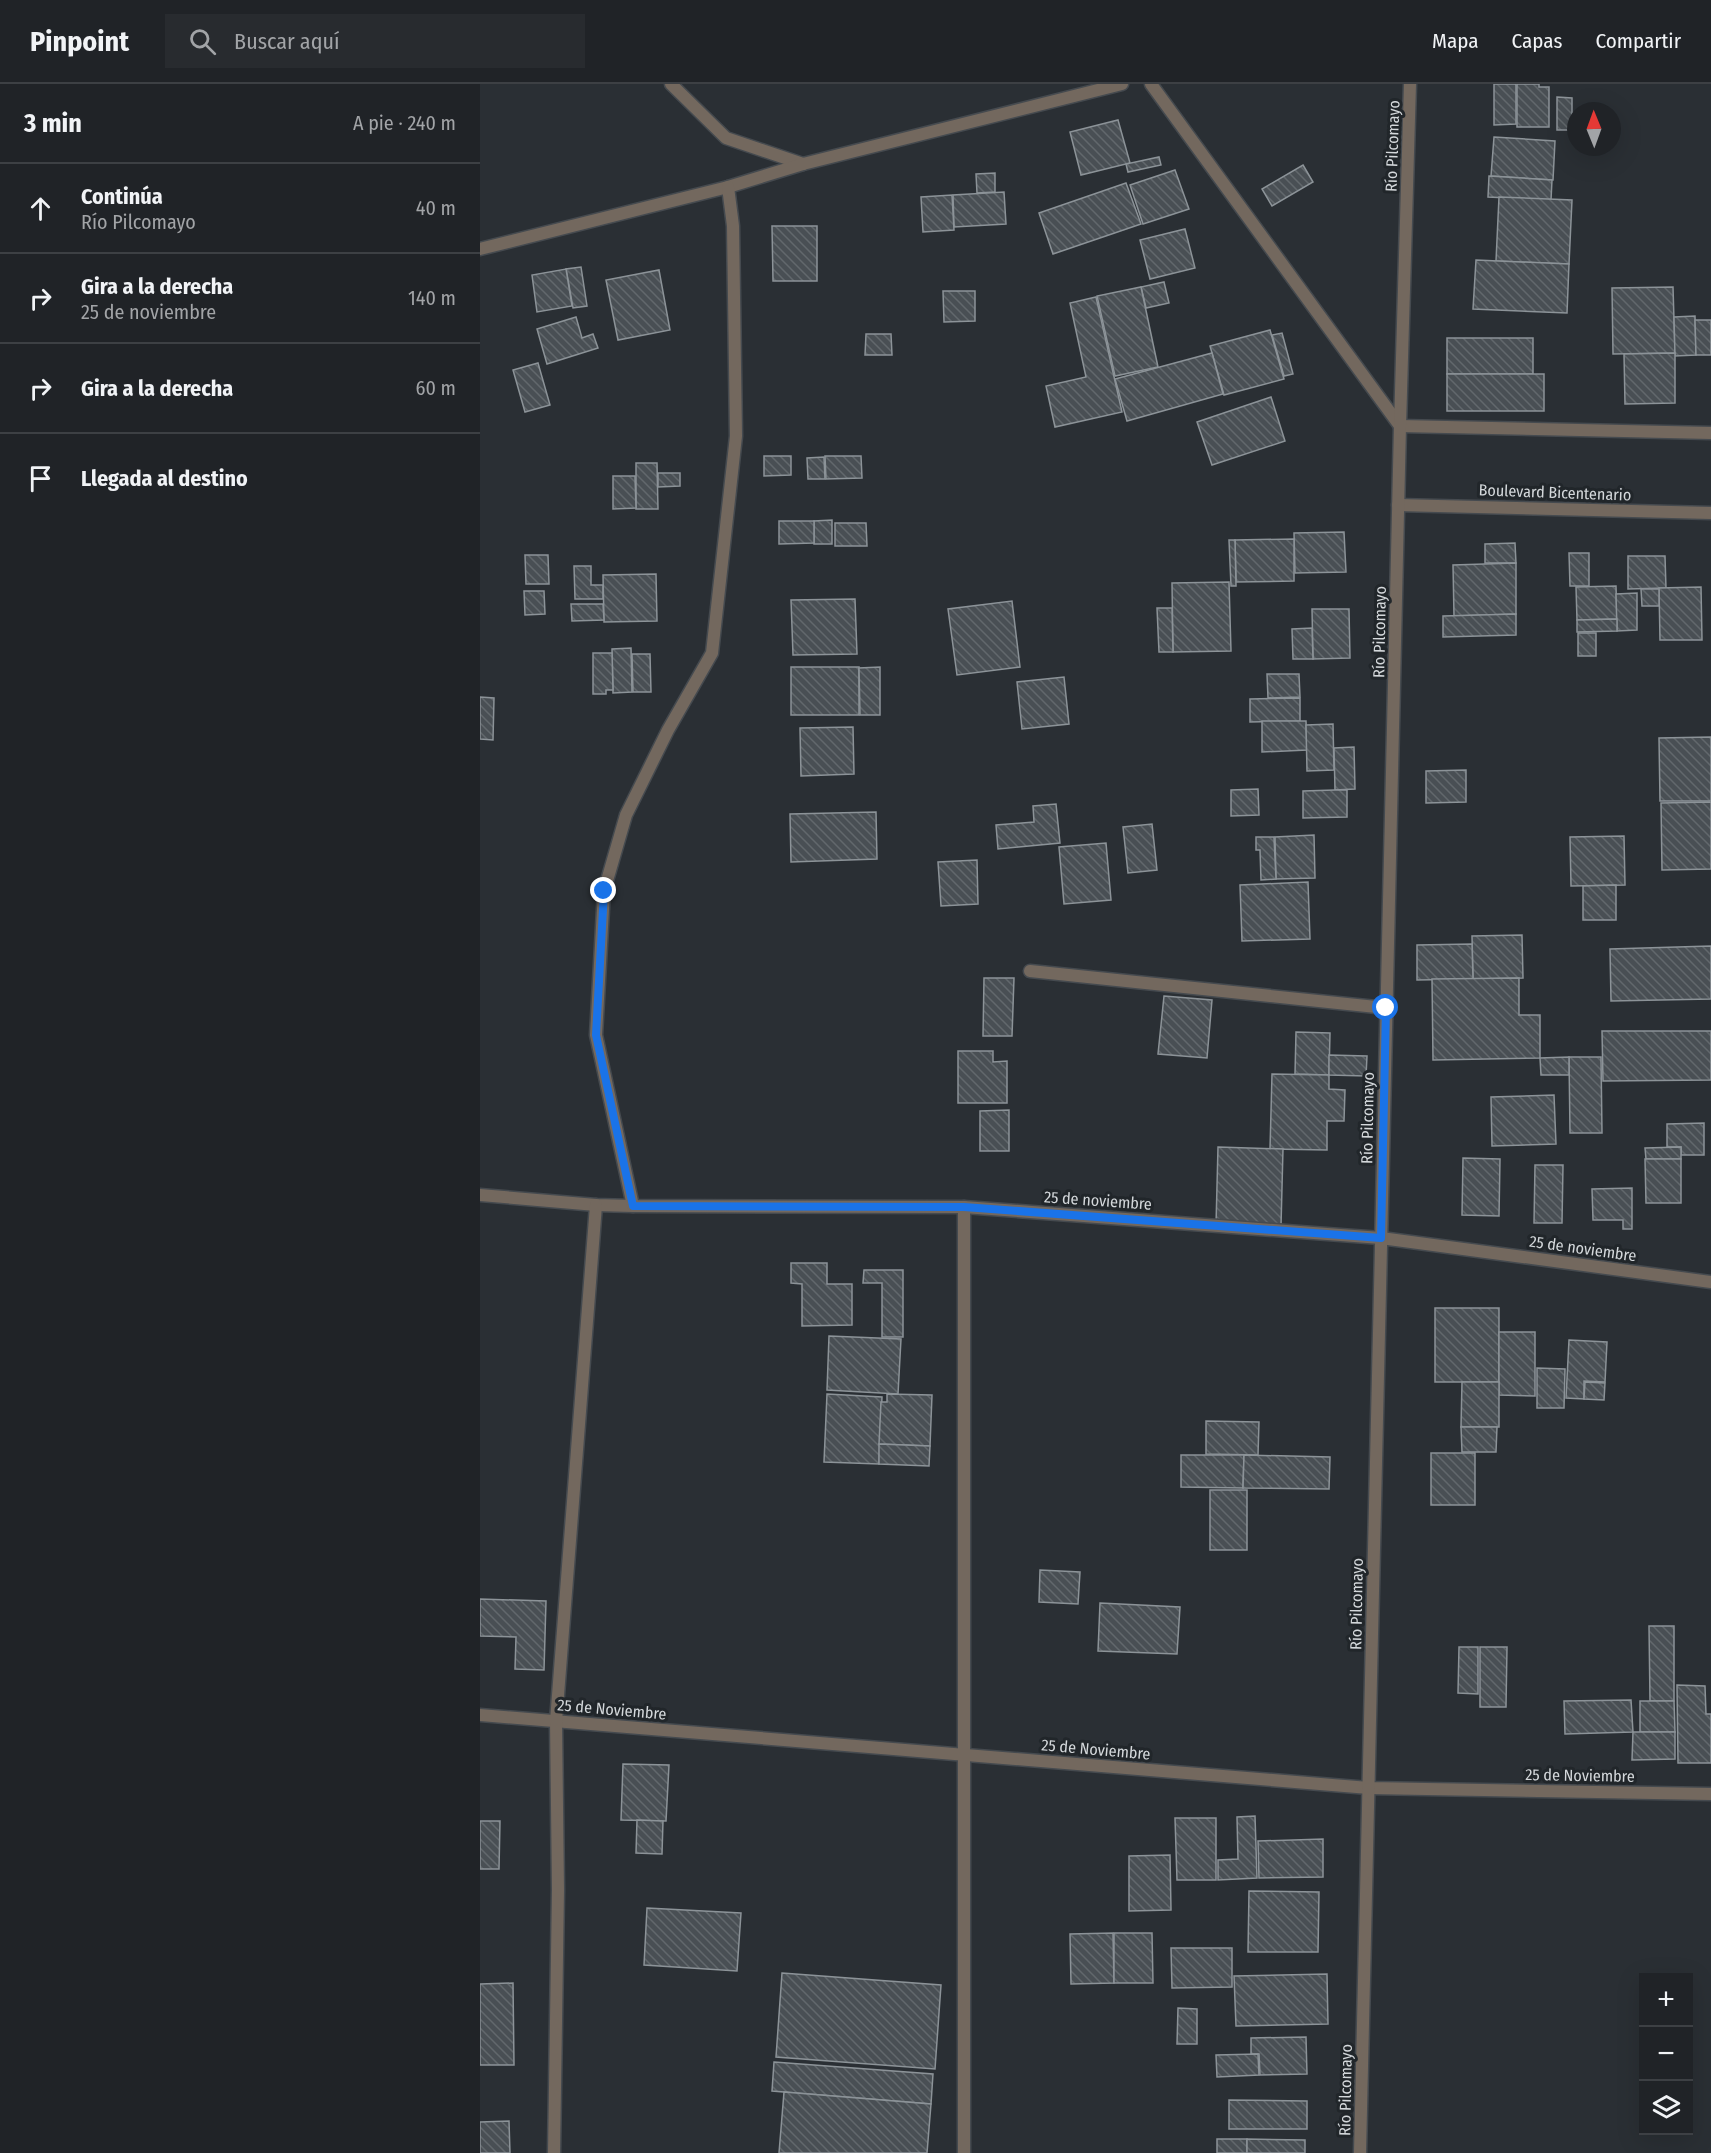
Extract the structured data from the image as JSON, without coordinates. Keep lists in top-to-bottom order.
{
  "streets": {
    "street": [
      "Río Pilcomayo",
      "Boulevard Bicentenario",
      "25 de noviembre",
      "25 de Noviembre"
    ]
  },
  "crossings": [
    ["Río Pilcomayo", "Boulevard Bicentenario"],
    ["Río Pilcomayo", "25 de noviembre"],
    ["Río Pilcomayo", "25 de Noviembre"]
  ],
  "north": "top",
  "page": {
    "header": "Pinpoint",
    "search": "Buscar aquí",
    "nav": ["Mapa", "Capas", "Compartir"],
    "heading": ["3 min", "A pie · 240 m"],
    "list": [
      ["Continúa", "Río Pilcomayo", "40 m"],
      ["Gira a la derecha", "25 de noviembre", "140 m"],
      ["Gira a la derecha", "60 m"],
      "Llegada al destino"
    ],
    "map_buttons": ["+", "−"]
  }
}
